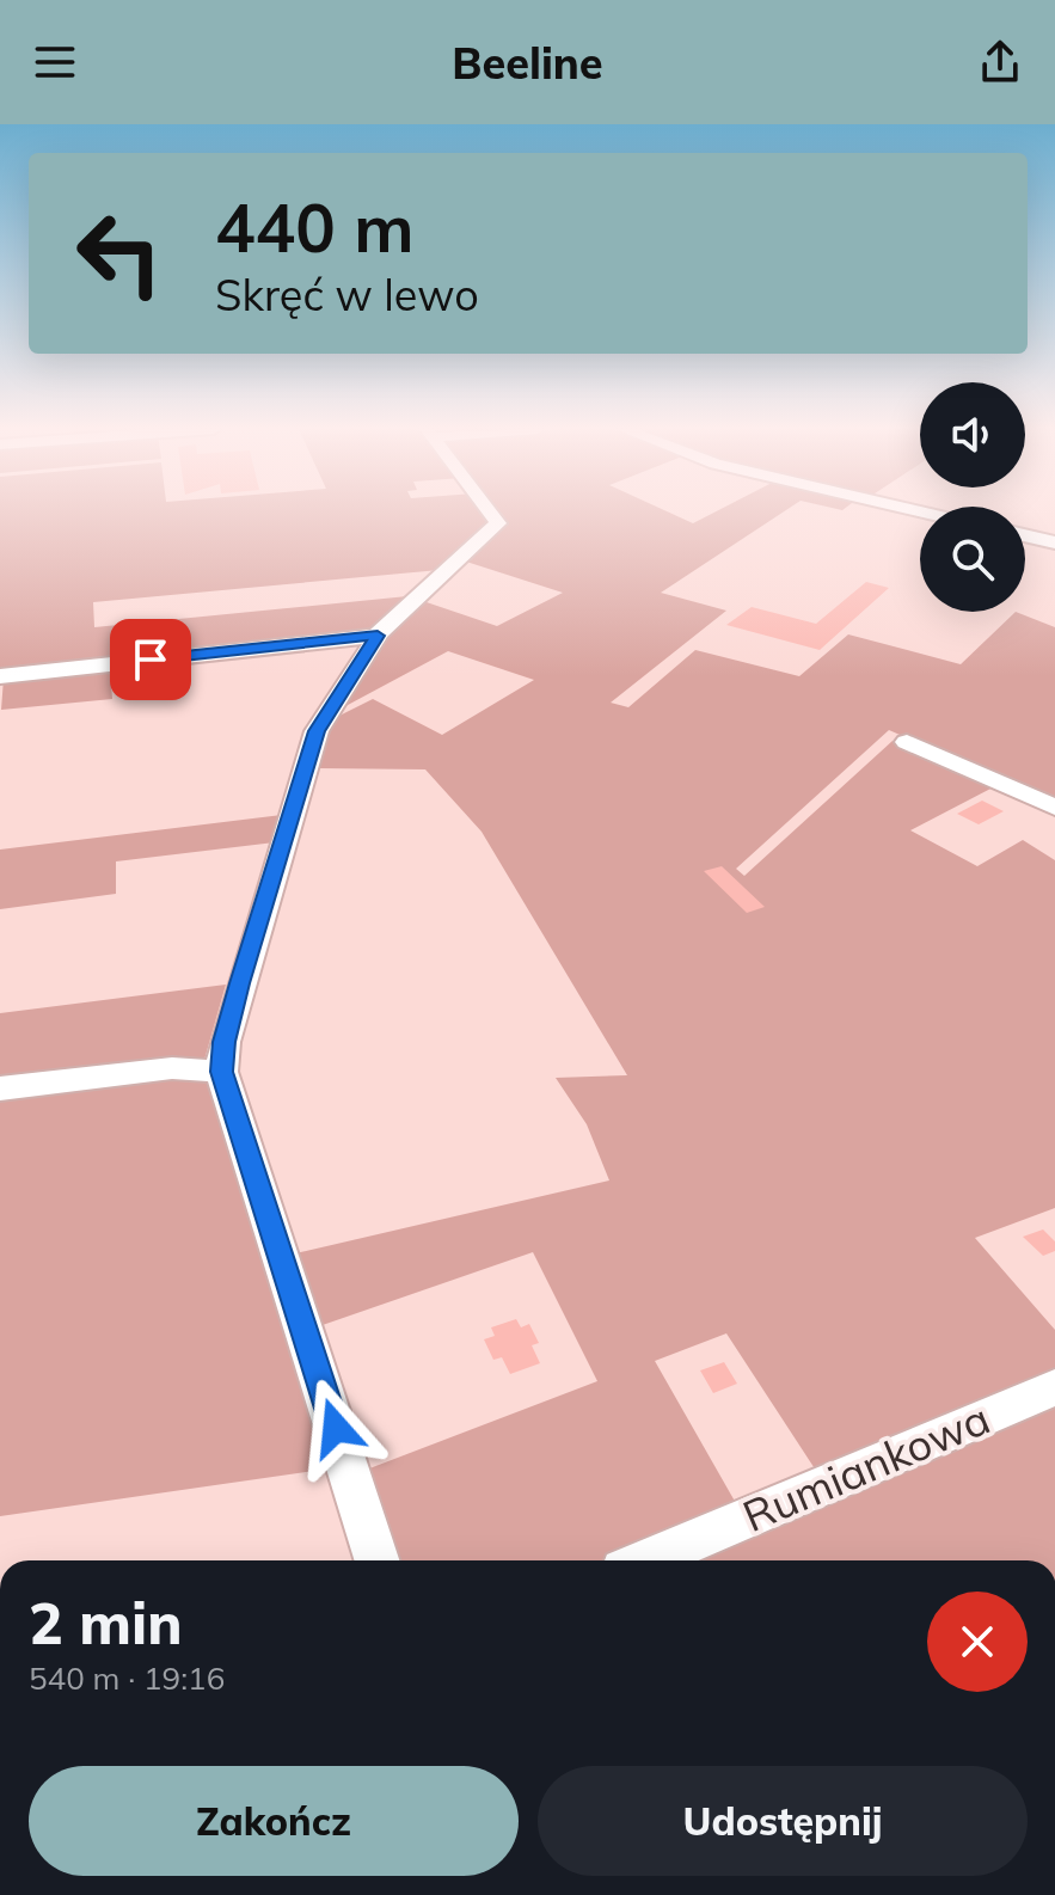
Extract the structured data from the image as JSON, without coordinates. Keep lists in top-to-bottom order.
{
  "streets": {
    "street": ["Rumiankowa"]
  },
  "page": {
    "header": "Beeline",
    "turn": ["440 m", "Skręć w lewo"],
    "heading": ["2 min", "540 m · 19:16"],
    "buttons": ["Zakończ", "Udostępnij"]
  }
}
